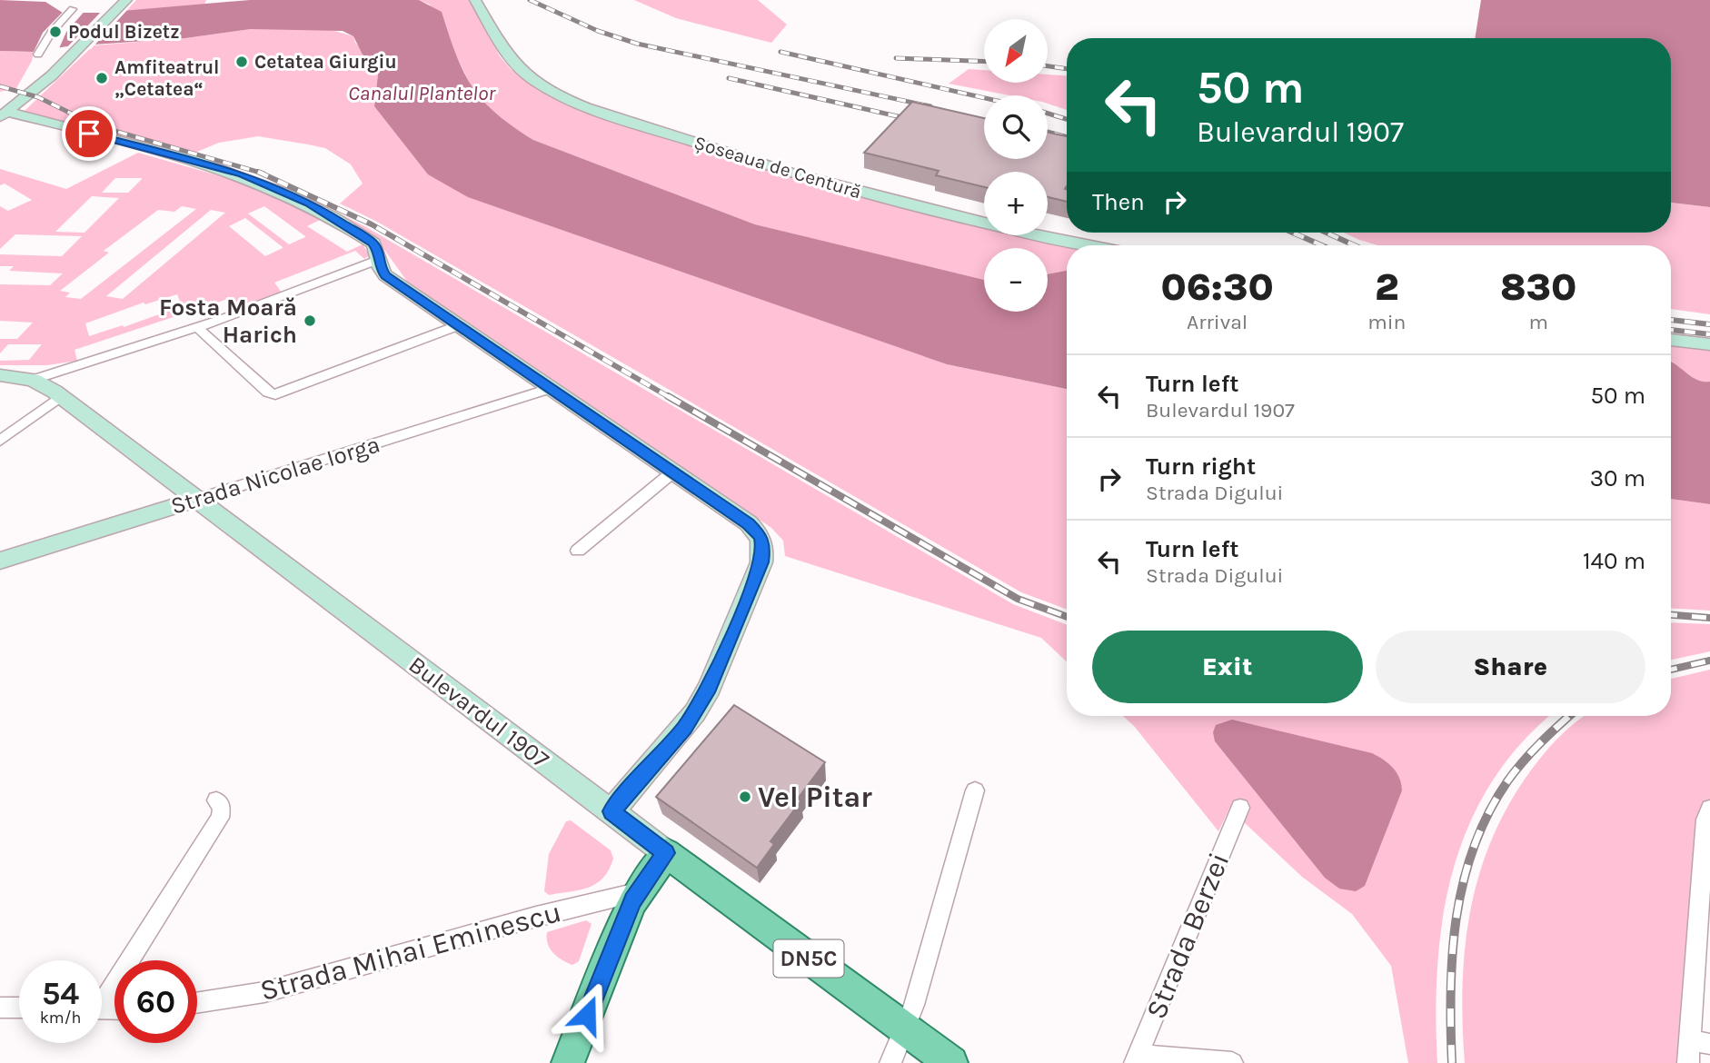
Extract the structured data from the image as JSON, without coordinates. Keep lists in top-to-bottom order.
{
  "streets": {
    "main road": [
      "Șoseaua de Centură",
      "Strada Nicolae Iorga",
      "Bulevardul 1907",
      "DN5C"
    ],
    "street": ["Strada Berzei", "Strada Mihai Eminescu"]
  },
  "crossings": [
    ["Strada Nicolae Iorga", "Bulevardul 1907"]
  ],
  "water": ["Canalul Plantelor"],
  "places": [
    "Podul Bizetz",
    "Cetatea Giurgiu",
    "Amfiteatrul „Cetatea“",
    "Fosta Moară Harich",
    "Vel Pitar"
  ],
  "north": "bottom left",
  "page": {
    "map_buttons": ["+", "−"],
    "turn": ["50 m", "Bulevardul 1907"],
    "then": "Then",
    "eta": [
      "06:30",
      "Arrival",
      "2",
      "min",
      "830",
      "m"
    ],
    "list": [
      {
        "name": "Turn left",
        "note": "Bulevardul 1907",
        "value": "50 m"
      },
      {
        "name": "Turn right",
        "note": "Strada Digului",
        "value": "30 m"
      },
      {
        "name": "Turn left",
        "note": "Strada Digului",
        "value": "140 m"
      }
    ],
    "buttons": ["Exit", "Share"],
    "speed": "54 km/h",
    "limit": "60"
  }
}
